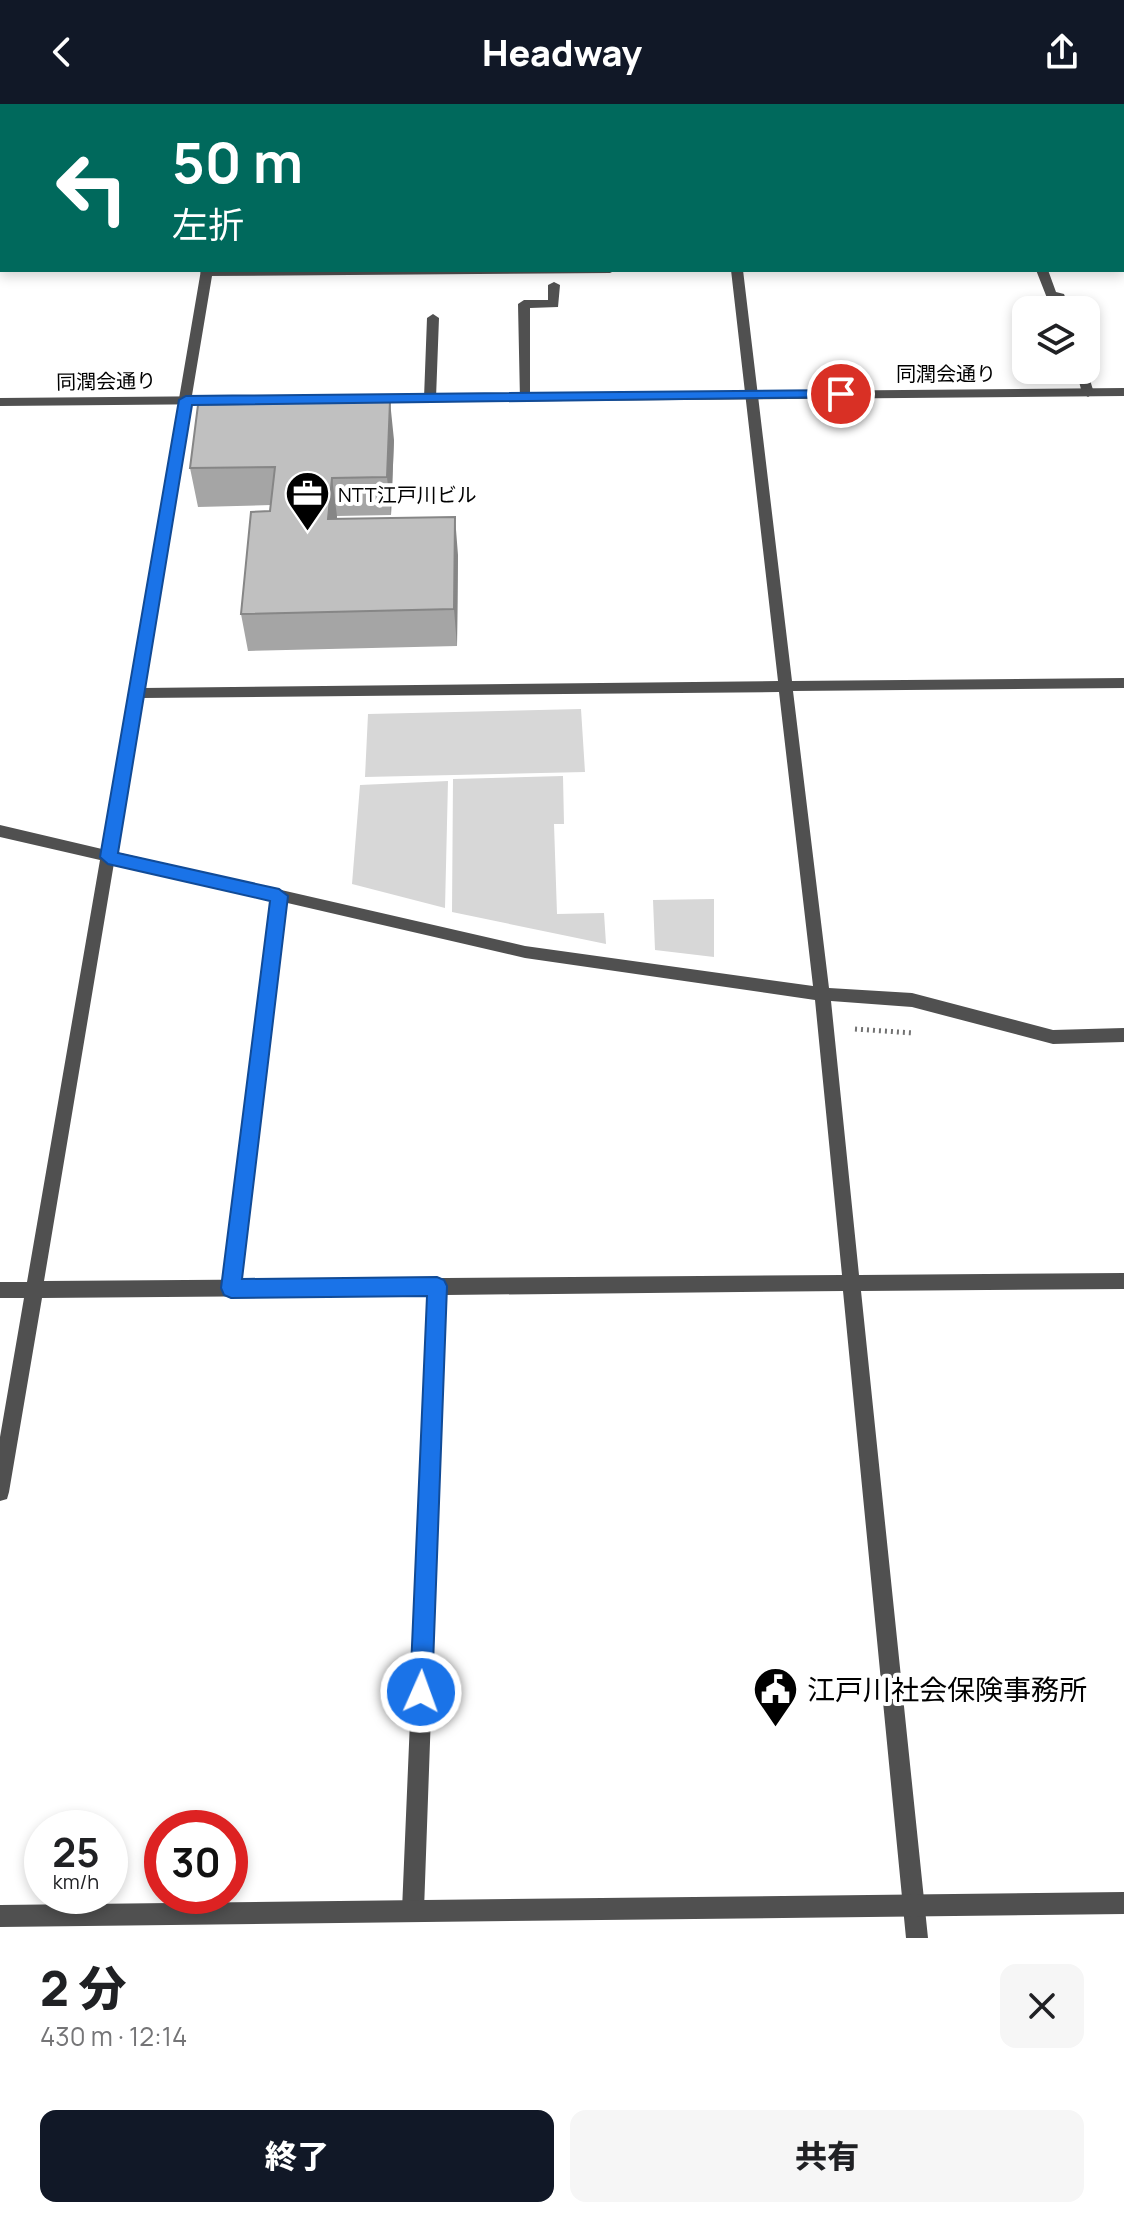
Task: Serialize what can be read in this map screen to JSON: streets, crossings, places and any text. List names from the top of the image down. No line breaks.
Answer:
{"streets":{"street":["同潤会通り"]},"places":{"office":["NTT江戸川ビル"],"public building":["江戸川社会保険事務所"]},"page":{"header":"Headway","turn":["50 m","左折"],"speed":"25 km/h","limit":"30","heading":["2 分","430 m · 12:14"],"buttons":["終了","共有"]}}
